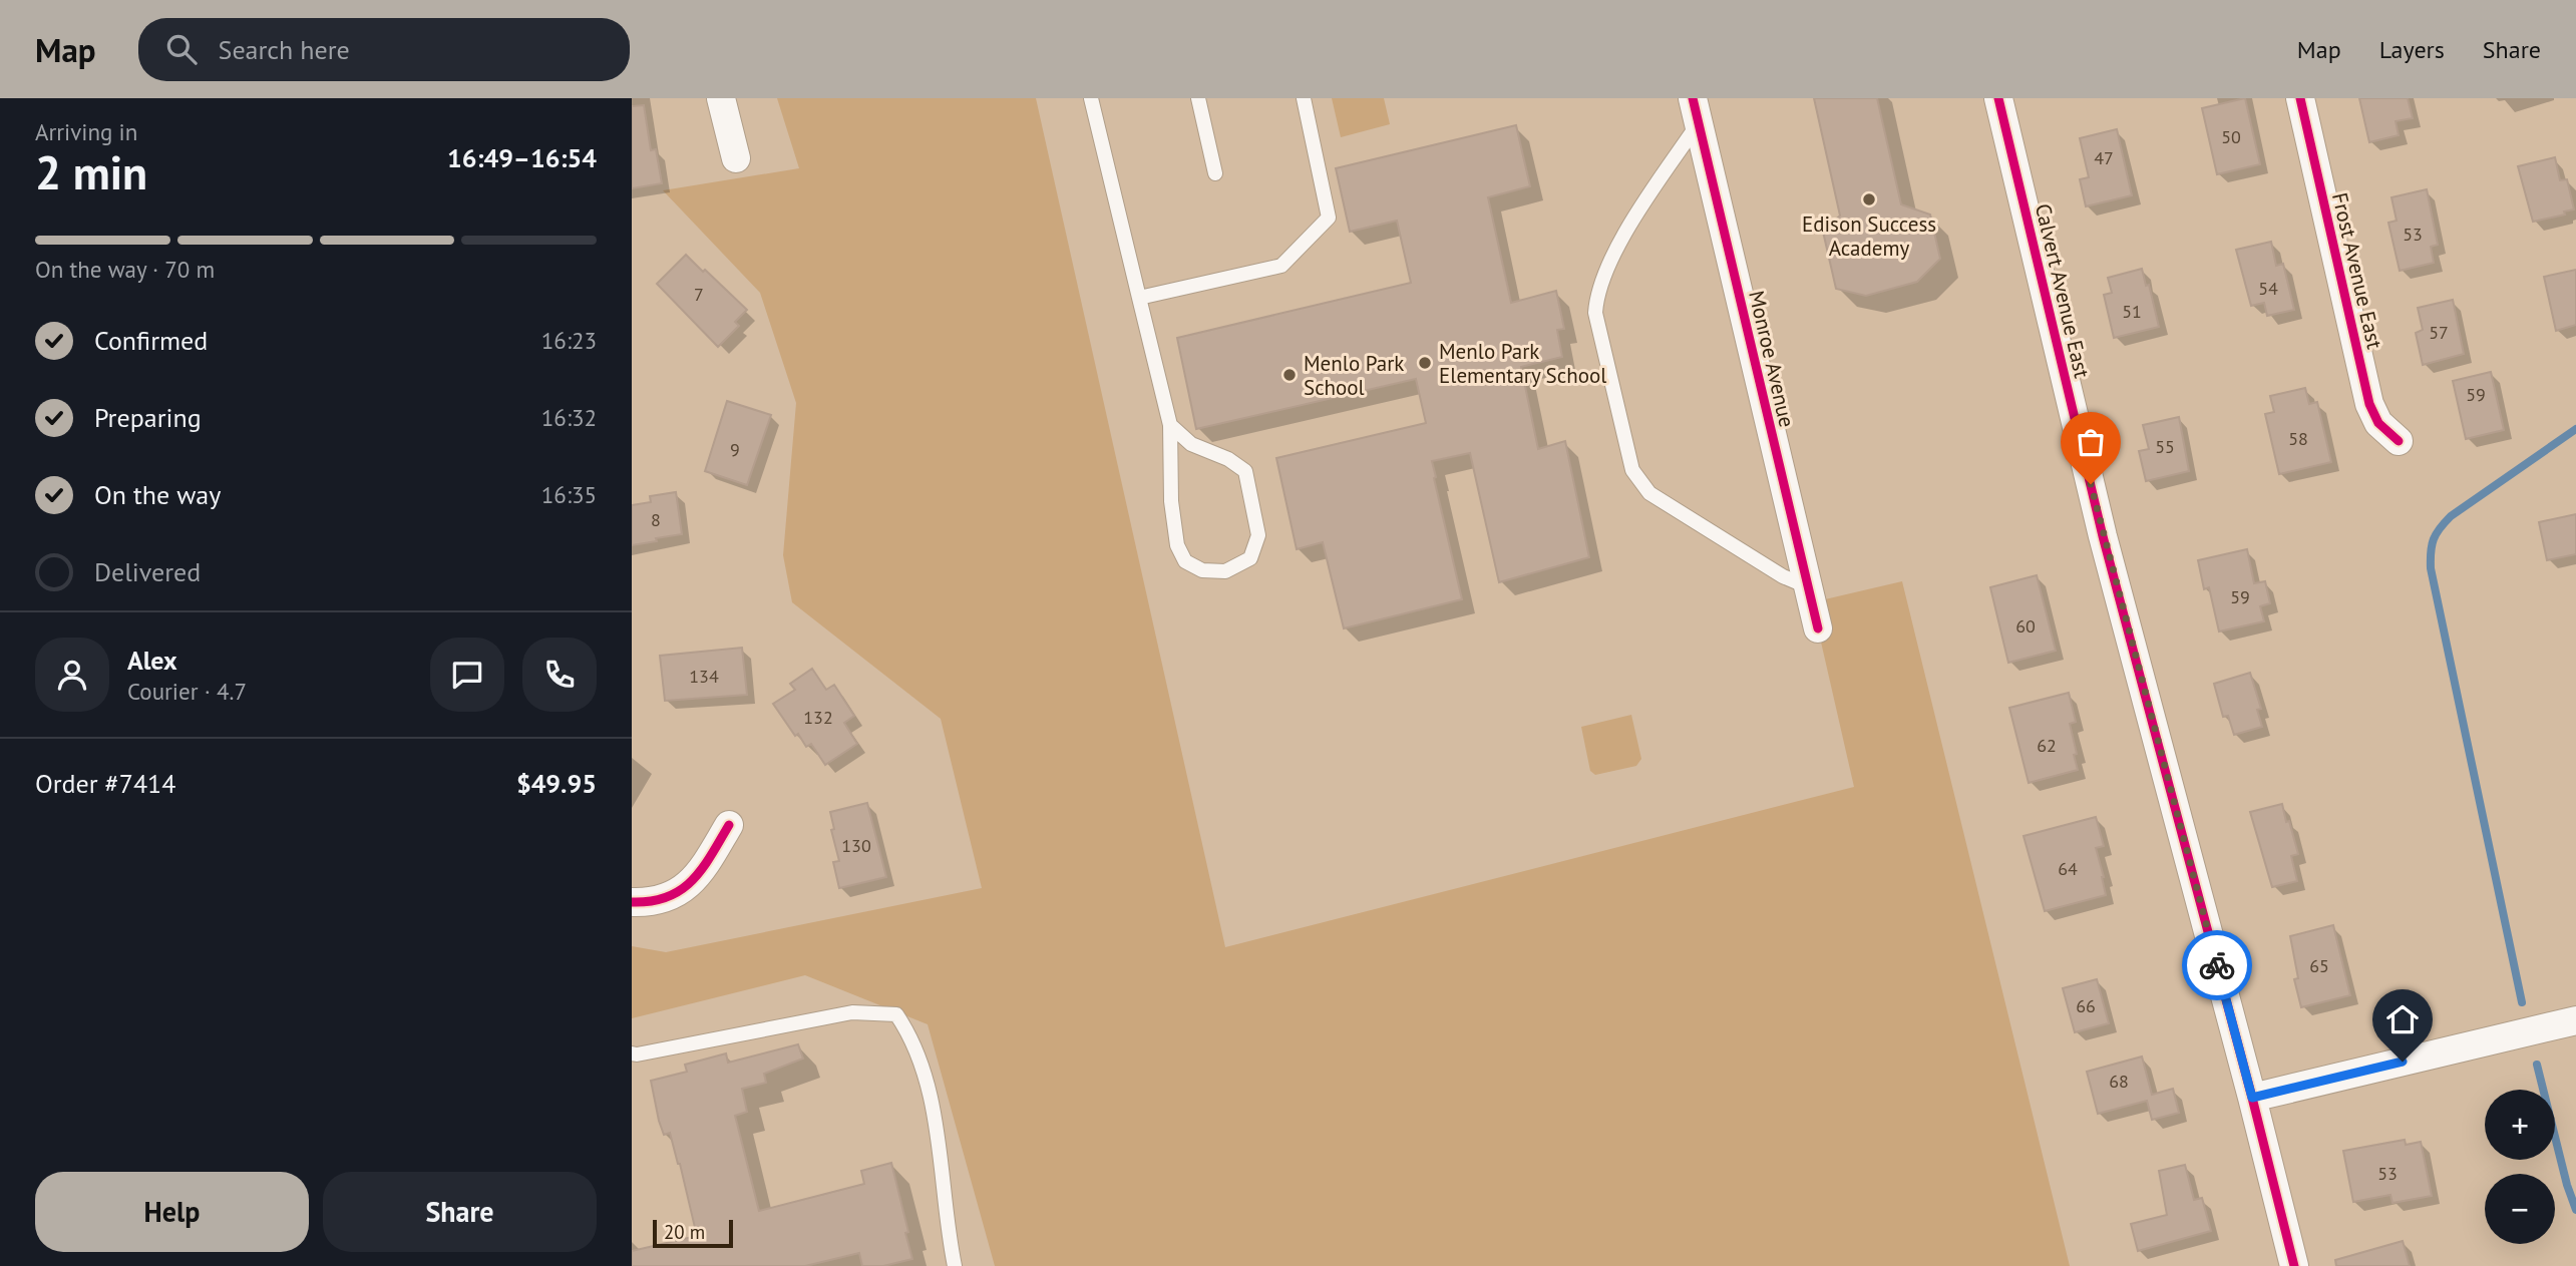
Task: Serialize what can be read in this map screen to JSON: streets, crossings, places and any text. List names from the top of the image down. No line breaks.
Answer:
{"streets":{"street":["Frost Avenue East","Calvert Avenue East","Monroe Avenue"]},"places":["Edison Success Academy","Menlo Park Elementary School","Menlo Park School"],"house_numbers":["50","47","53","54","7","51","57","59","58","55","9","8","59","60","134","132","62","130","64","65","66","68","53"],"scale_bar":"20 m","page":{"header":"Map","search":"Search here","nav":["Map","Layers","Share"],"heading":["2 min","Arriving in","16:49–16:54"],"panel":["Alex","Courier · 4.7","Order #7414","$49.95"],"bar":"On the way · 70 m","list":[["Confirmed","16:23"],["Preparing","16:32"],["On the way","16:35"],"Delivered"],"map_buttons":["+","−"],"buttons":["Help","Share"],"scale":"20 m"}}
